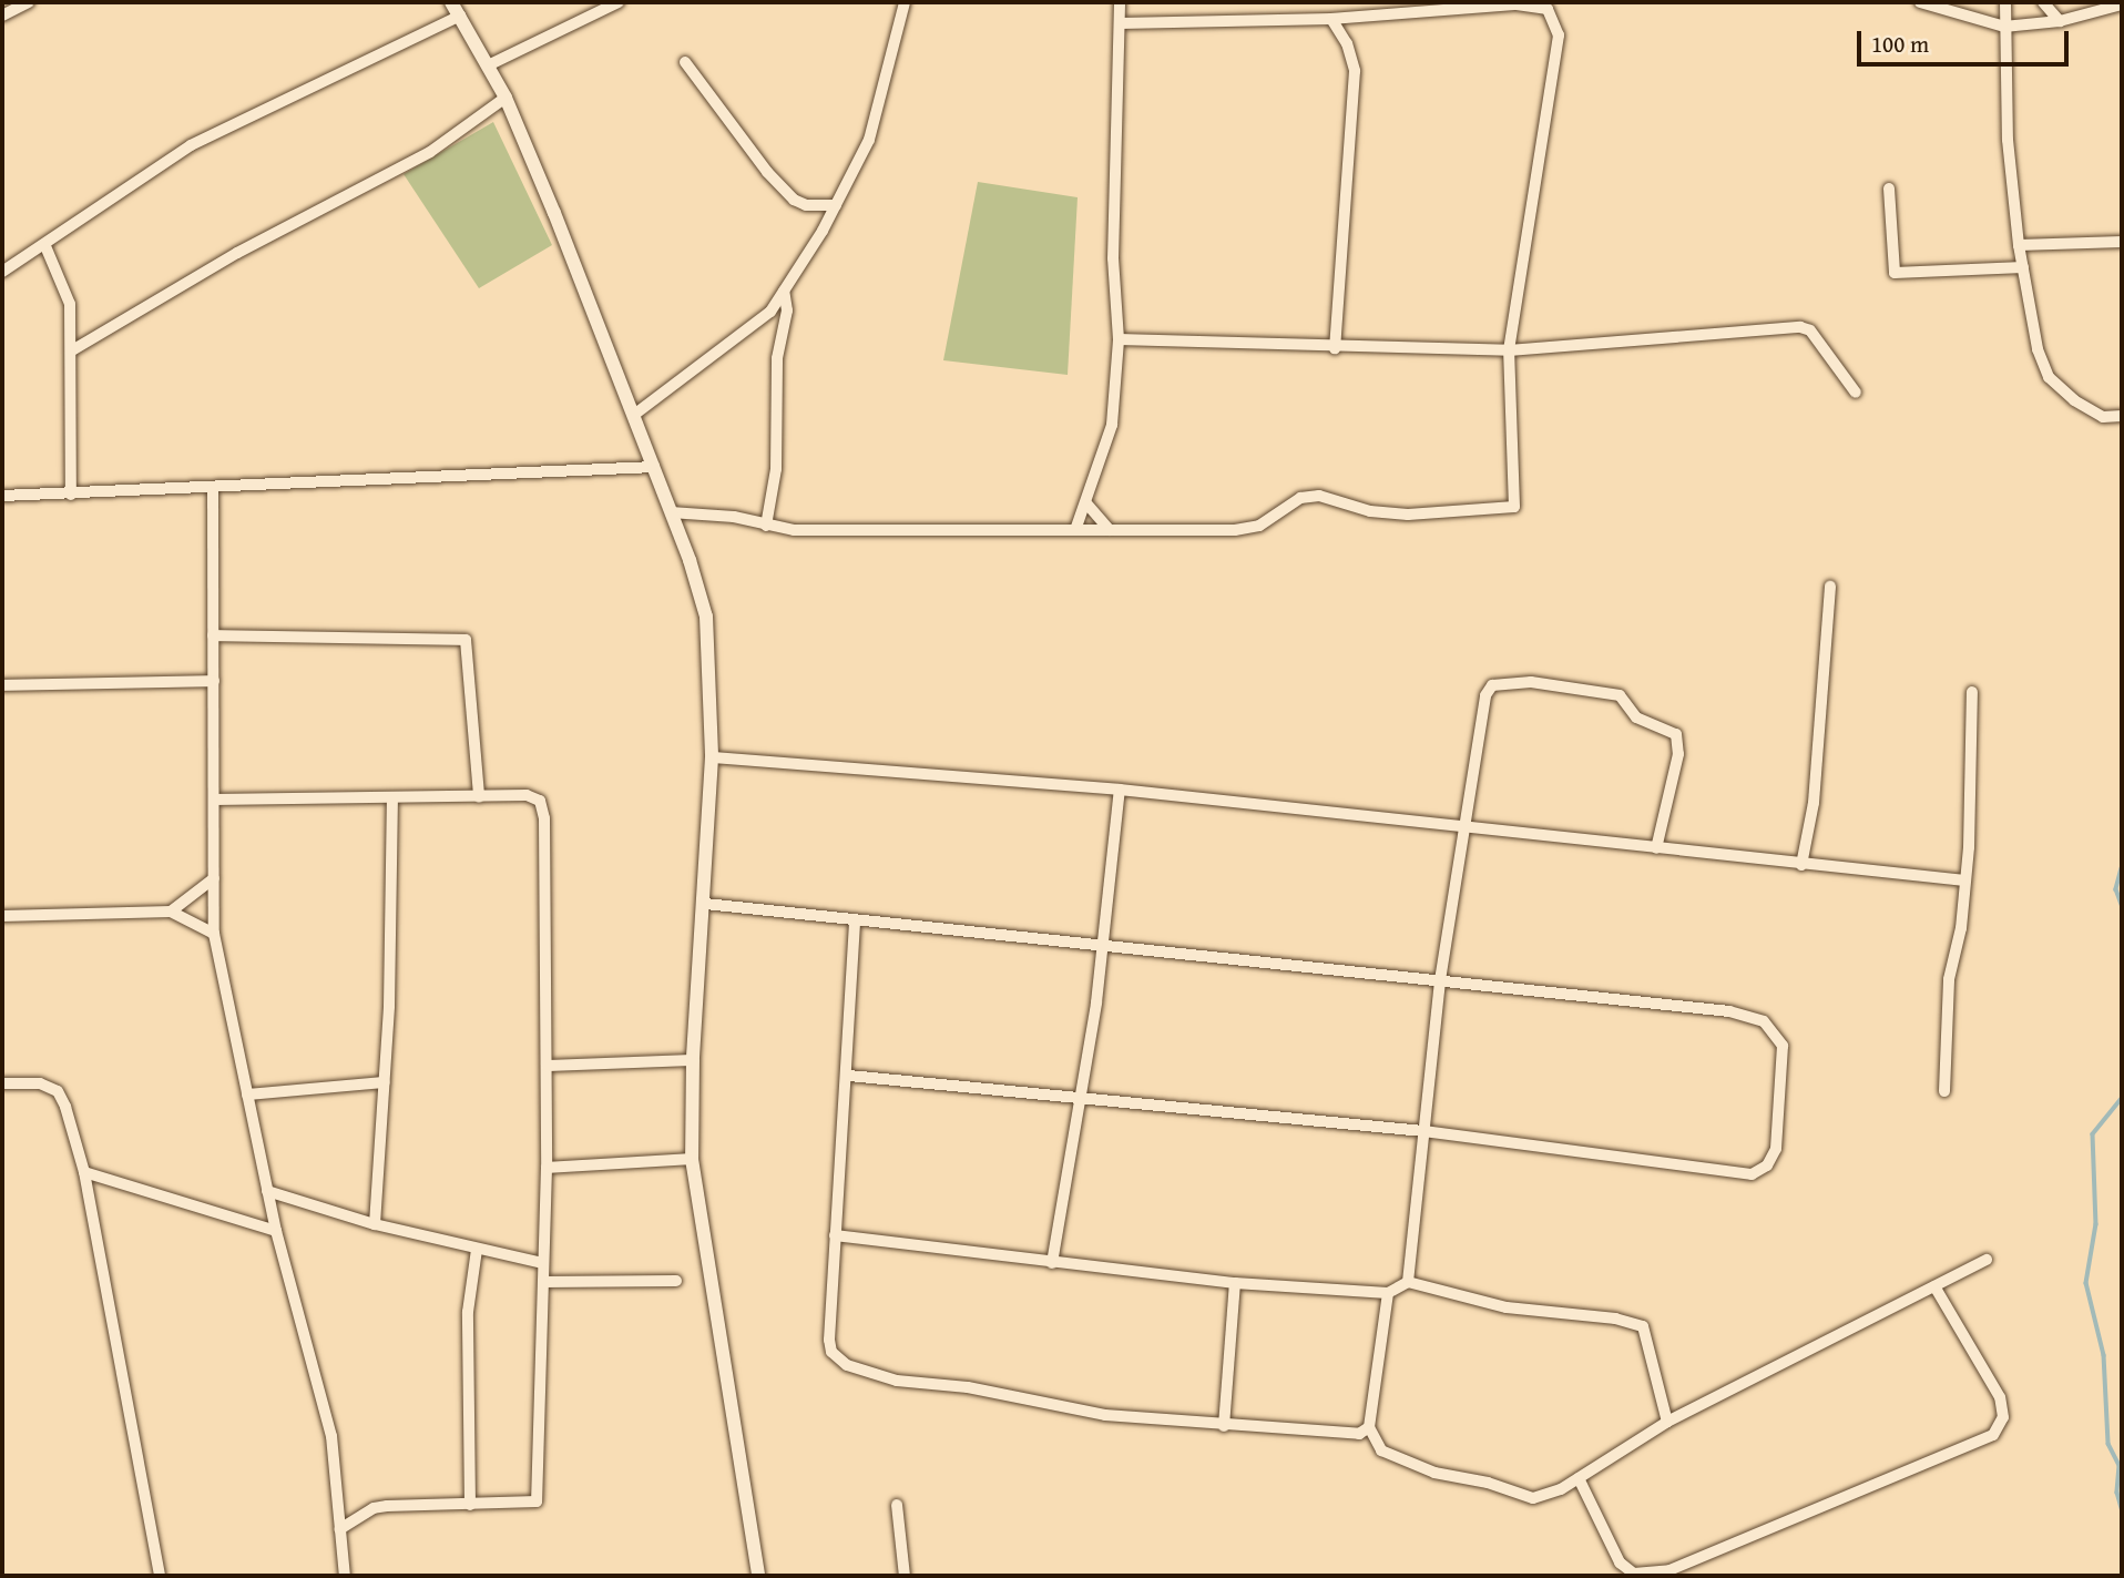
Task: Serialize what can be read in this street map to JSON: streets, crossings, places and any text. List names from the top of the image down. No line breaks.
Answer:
{"scale_bar":"100 m"}
